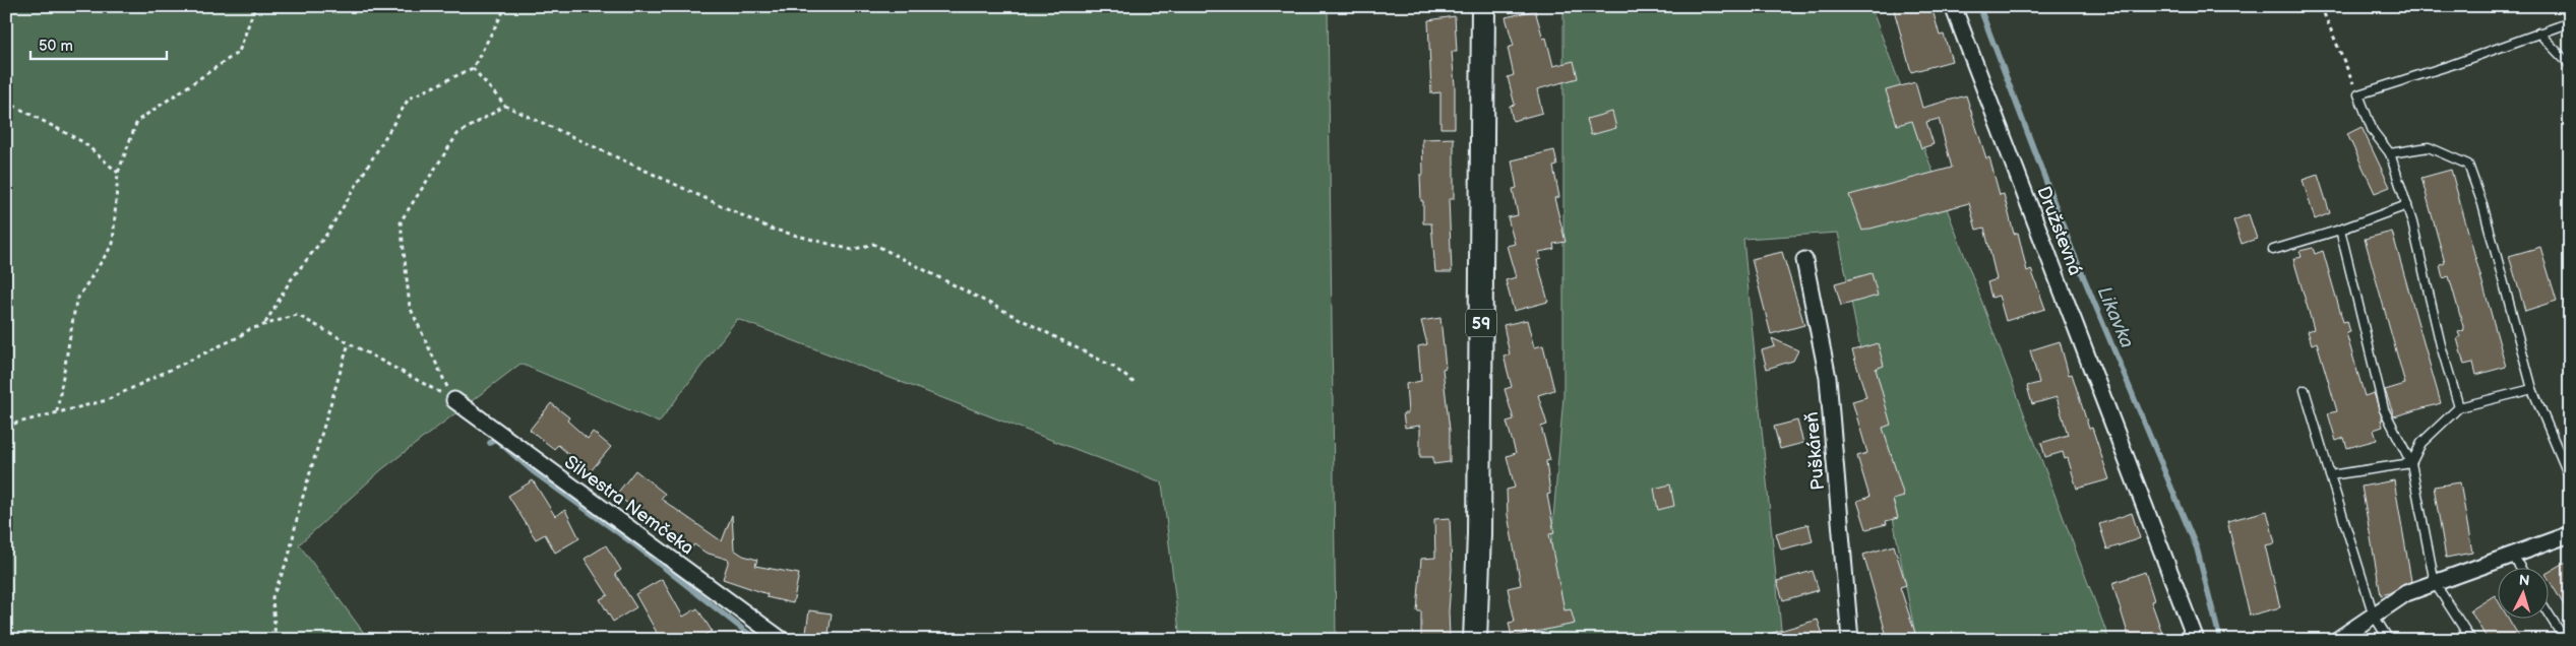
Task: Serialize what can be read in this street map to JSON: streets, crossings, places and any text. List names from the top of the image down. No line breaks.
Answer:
{"streets":{"main road":["59"],"street":["Družstevná","Puškáreň","Silvestra Nemčeka"]},"water":["Likavka"],"scale_bar":"50 m","north":"top"}
